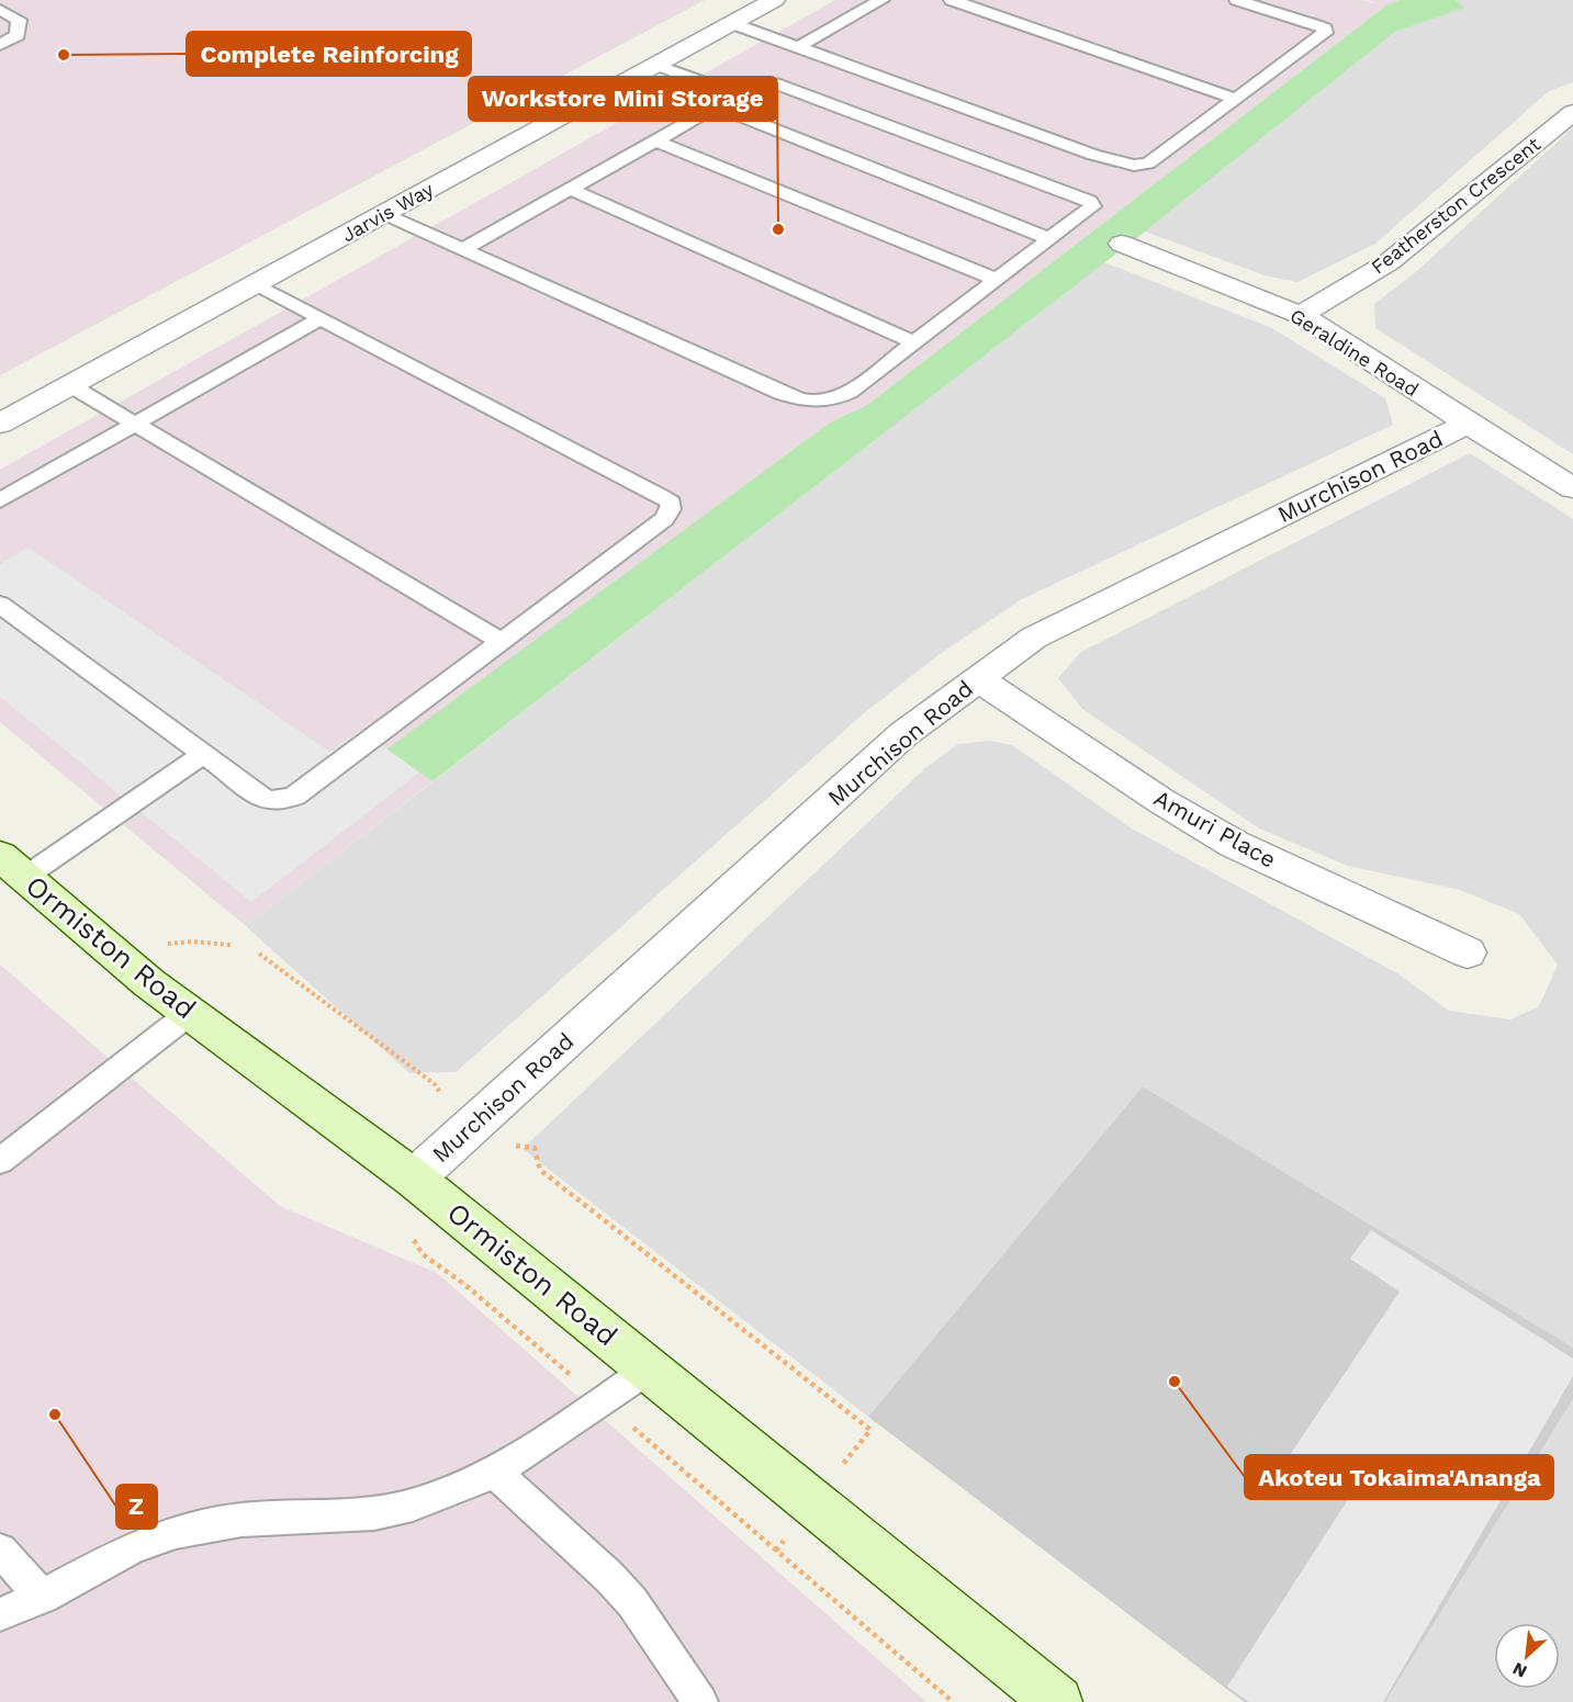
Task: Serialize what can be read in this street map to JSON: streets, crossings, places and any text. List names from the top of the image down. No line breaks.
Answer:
{"streets":{"main road":["Ormiston Road"],"street":["Featherston Crescent","Jarvis Way","Geraldine Road","Murchison Road","Amuri Place"]},"crossings":[["Featherston Crescent","Geraldine Road"],["Geraldine Road","Murchison Road"],["Murchison Road","Amuri Place"],["Murchison Road","Ormiston Road"]],"places":["Complete Reinforcing","Workstore Mini Storage","Akoteu Tokaima'Ananga","Z"],"north":"bottom left"}
